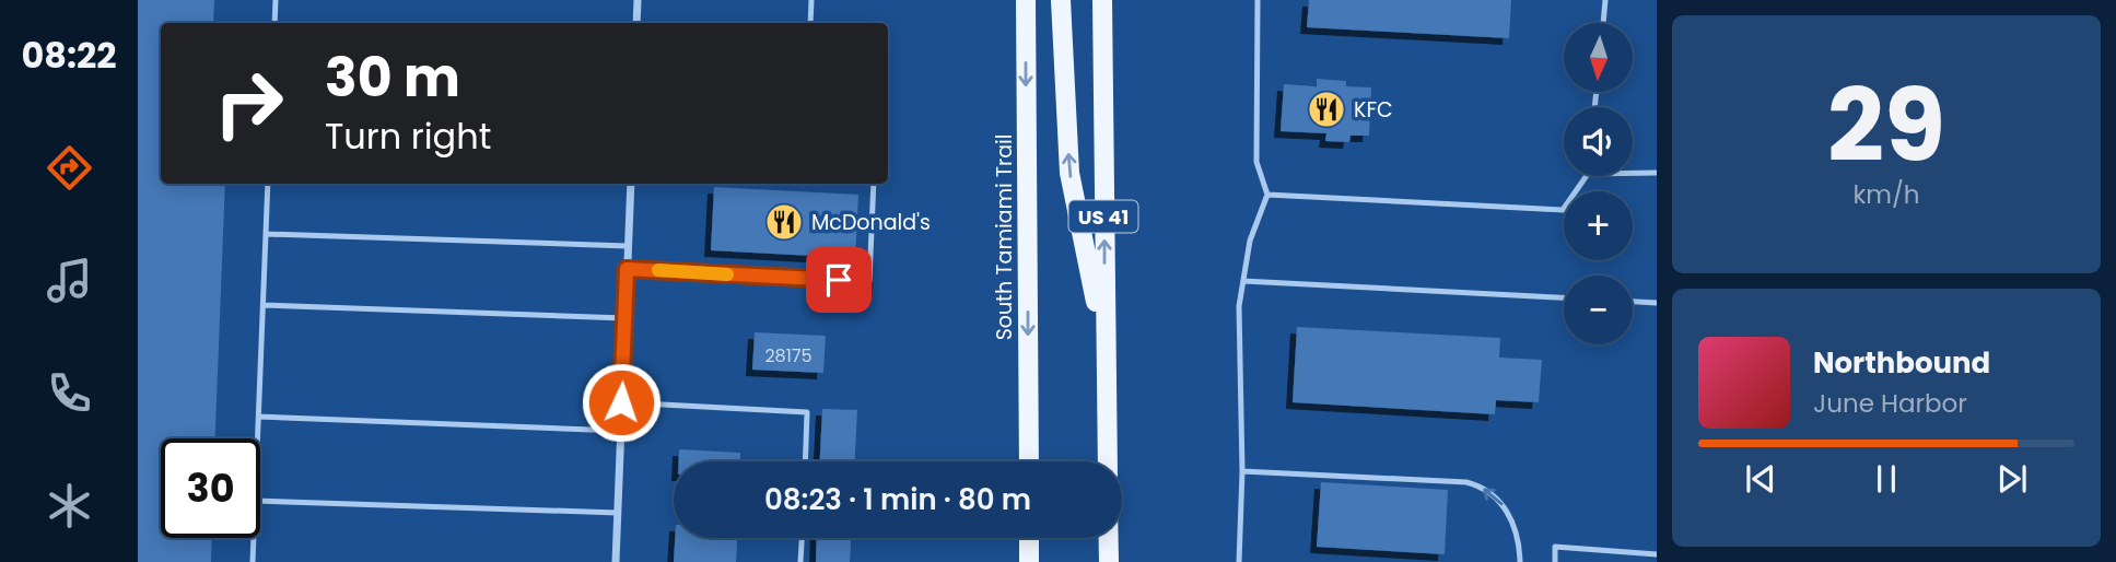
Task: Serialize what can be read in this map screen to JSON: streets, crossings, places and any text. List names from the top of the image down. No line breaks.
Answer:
{"streets":{"main road":["US 41","South Tamiami Trail"]},"places":{"restaurant":["KFC","McDonald's"]},"house_numbers":["28175"],"north":"bottom","page":{"tabs":"08:22","tile":["29","km/h"],"map_buttons":["+","−"],"turn":["30 m","Turn right"],"song":["Northbound","June Harbor"],"limit":"30","trip":"08:23 · 1 min · 80 m"}}
